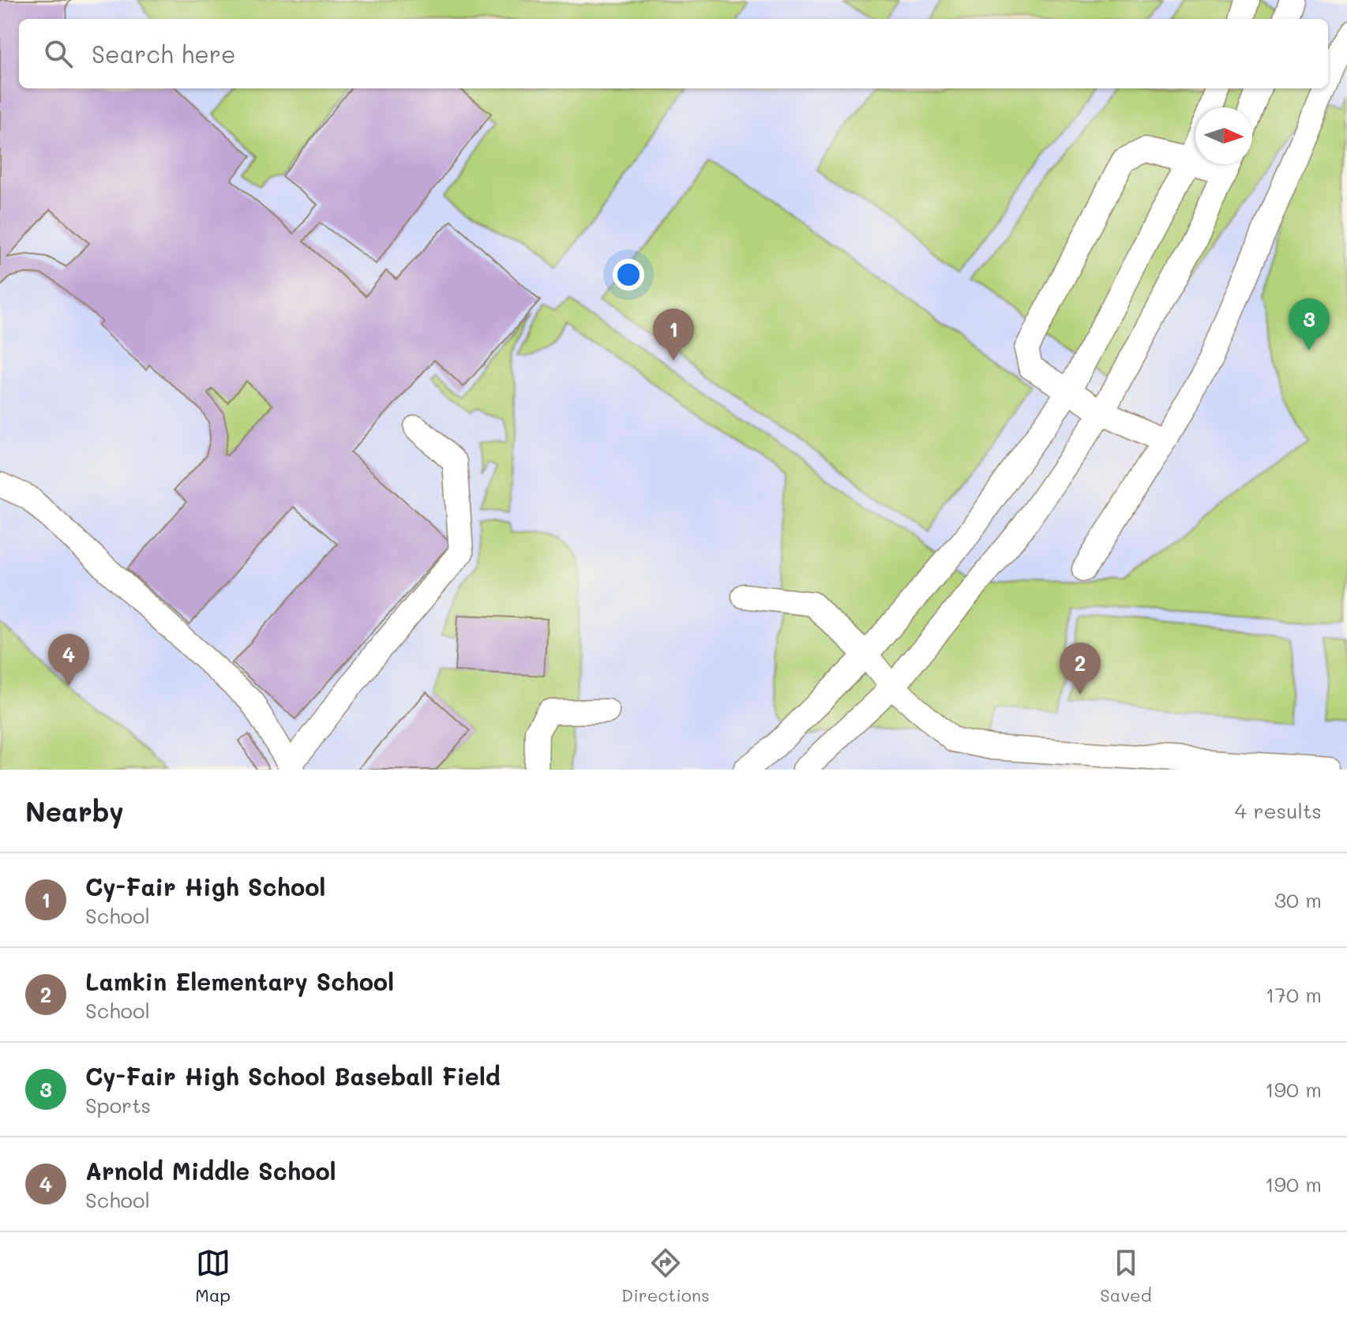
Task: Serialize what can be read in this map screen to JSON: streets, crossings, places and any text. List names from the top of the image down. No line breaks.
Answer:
{"north":"right","page":{"search":"Search here","pins":["3","1","4","2"],"heading":["Nearby","4 results"],"list":[{"mark":"1","name":"Cy-Fair High School","note":"School","value":"30 m"},{"mark":"2","name":"Lamkin Elementary School","note":"School","value":"170 m"},{"mark":"3","name":"Cy-Fair High School Baseball Field","note":"Sports","value":"190 m"},{"mark":"4","name":"Arnold Middle School","note":"School","value":"190 m"}],"nav":["Map","Directions","Saved"]}}
